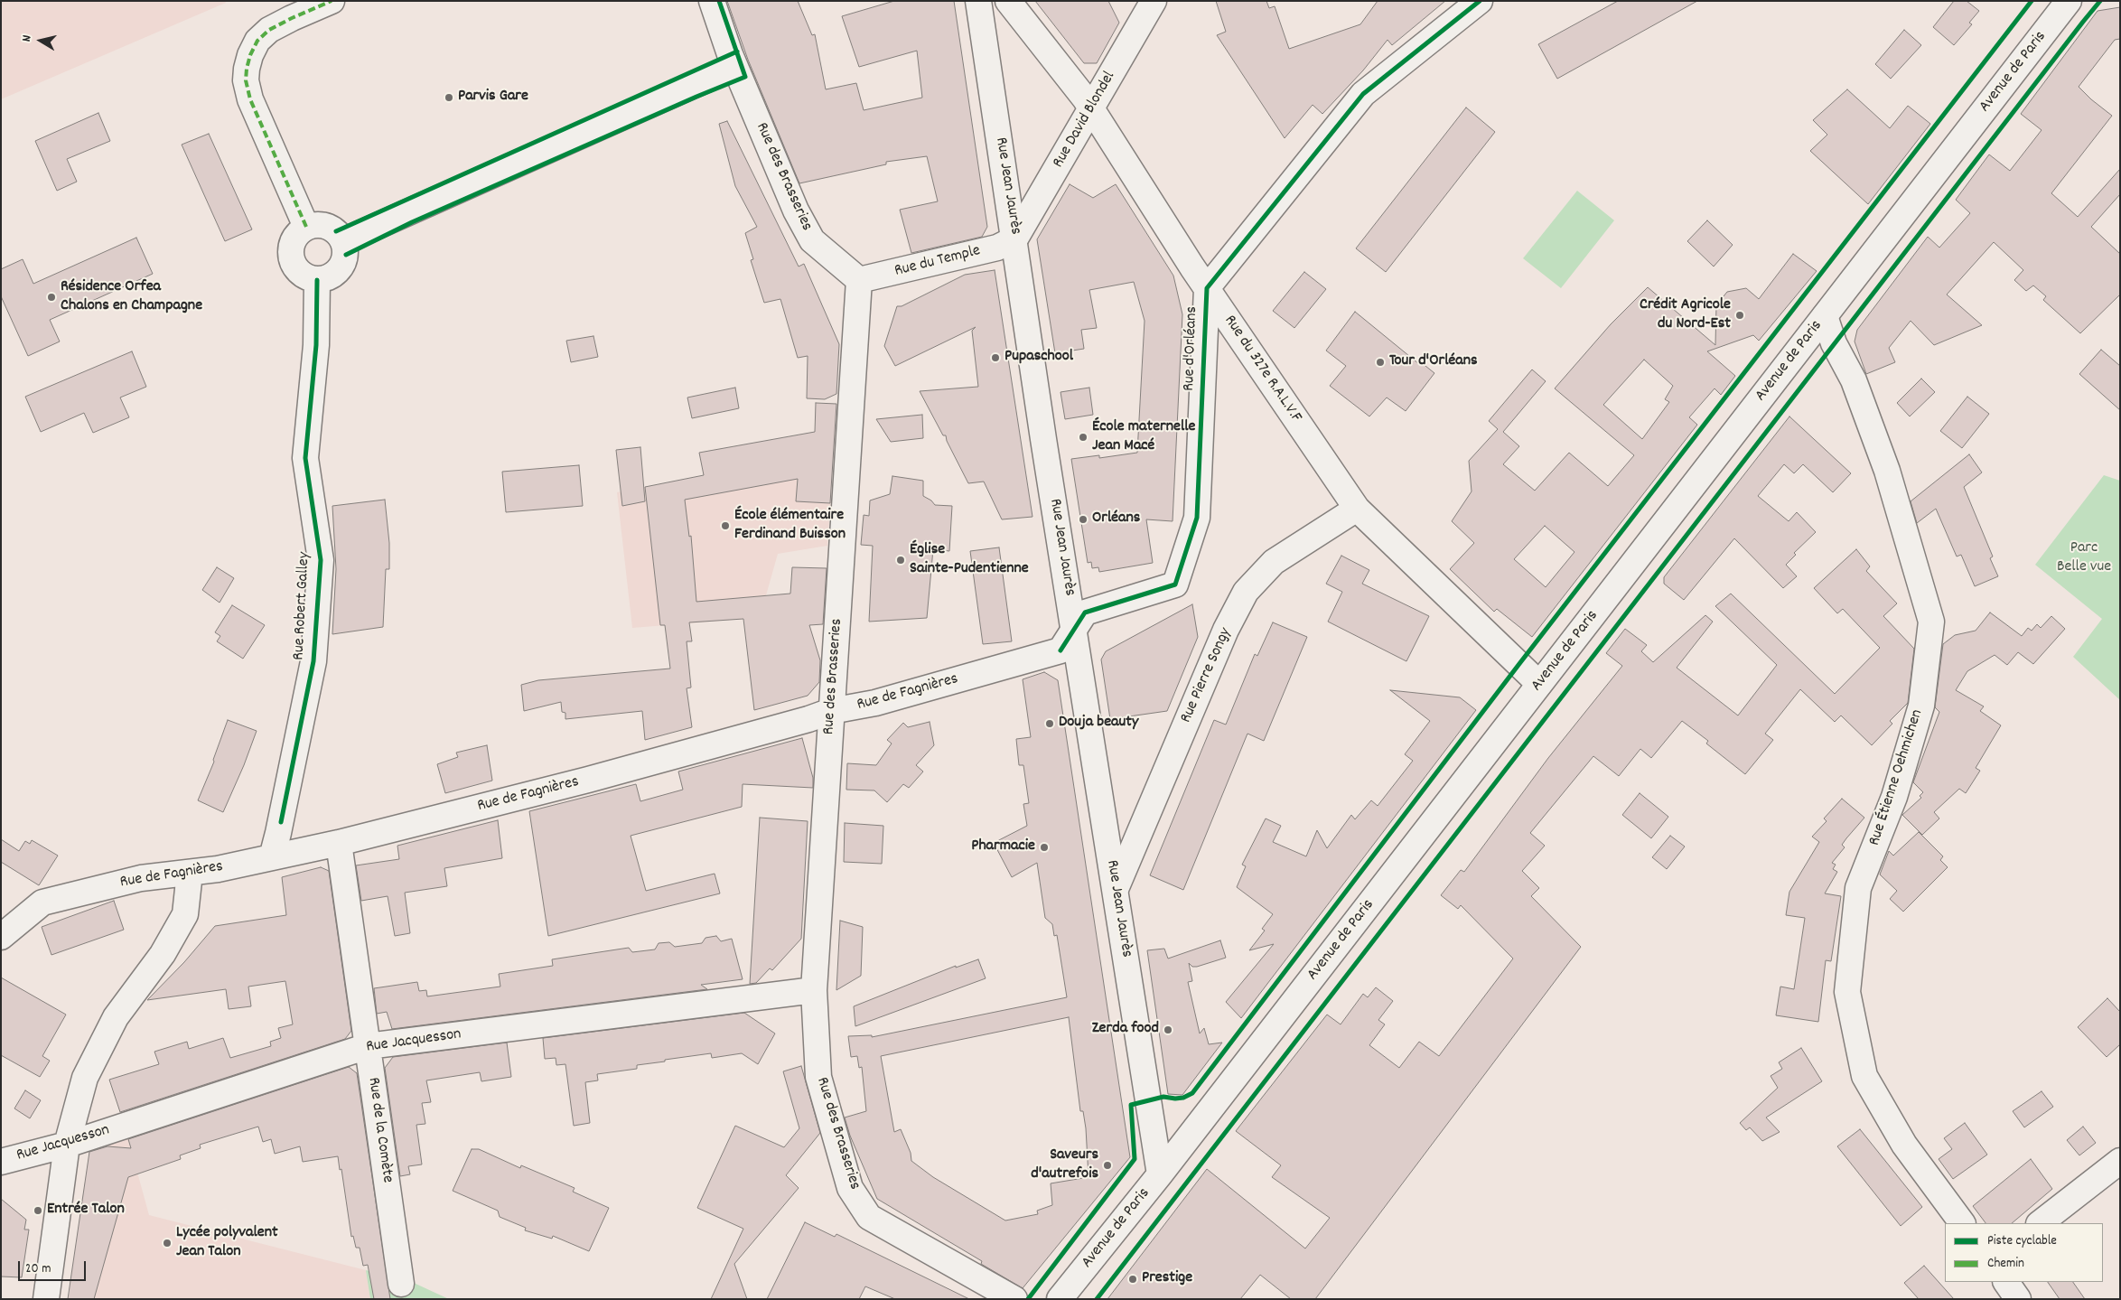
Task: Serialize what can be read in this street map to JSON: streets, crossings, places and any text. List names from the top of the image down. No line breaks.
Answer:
{"streets":{"street":["Avenue de Paris","Rue David Blondel","Rue des Brasseries","Rue Jean Jaurès","Rue du Temple","Rue d'Orléans","Rue du 327e R.A.L.V.F","Rue Robert Galley","Rue Pierre Songy","Rue de Fagnières","Rue Étienne Oehmichen","Rue Jacquesson","Rue de la Comète"]},"crossings":[["Avenue de Paris","Rue Jean Jaurès"],["Avenue de Paris","Rue du 327e R.A.L.V.F"],["Avenue de Paris","Rue Étienne Oehmichen"],["Rue David Blondel","Rue Jean Jaurès"],["Rue David Blondel","Rue du Temple"],["Rue David Blondel","Rue du 327e R.A.L.V.F"],["Rue des Brasseries","Rue du Temple"],["Rue des Brasseries","Rue de Fagnières"],["Rue des Brasseries","Rue Jacquesson"],["Rue Jean Jaurès","Rue du Temple"],["Rue Jean Jaurès","Rue d'Orléans"],["Rue Jean Jaurès","Rue Pierre Songy"],["Rue d'Orléans","Rue du 327e R.A.L.V.F"],["Rue d'Orléans","Rue de Fagnières"],["Rue du 327e R.A.L.V.F","Rue Pierre Songy"],["Rue Robert Galley","Rue de Fagnières"],["Rue de Fagnières","Rue de la Comète"],["Rue Jacquesson","Rue de la Comète"]],"parks":["Parc Belle vue"],"places":["Parvis Gare","Résidence Orfea Chalons en Champagne","Crédit Agricole du Nord-Est","Pupaschool","Tour d'Orléans","École maternelle Jean Macé","Orléans","École élémentaire Ferdinand Buisson","Église Sainte-Pudentienne","Douja beauty","Pharmacie","Zerda food","Saveurs d'autrefois","Entrée Talon","Lycée polyvalent Jean Talon","Prestige"],"legend":["Piste cyclable","Chemin"],"scale_bar":"20 m","north":"left"}
